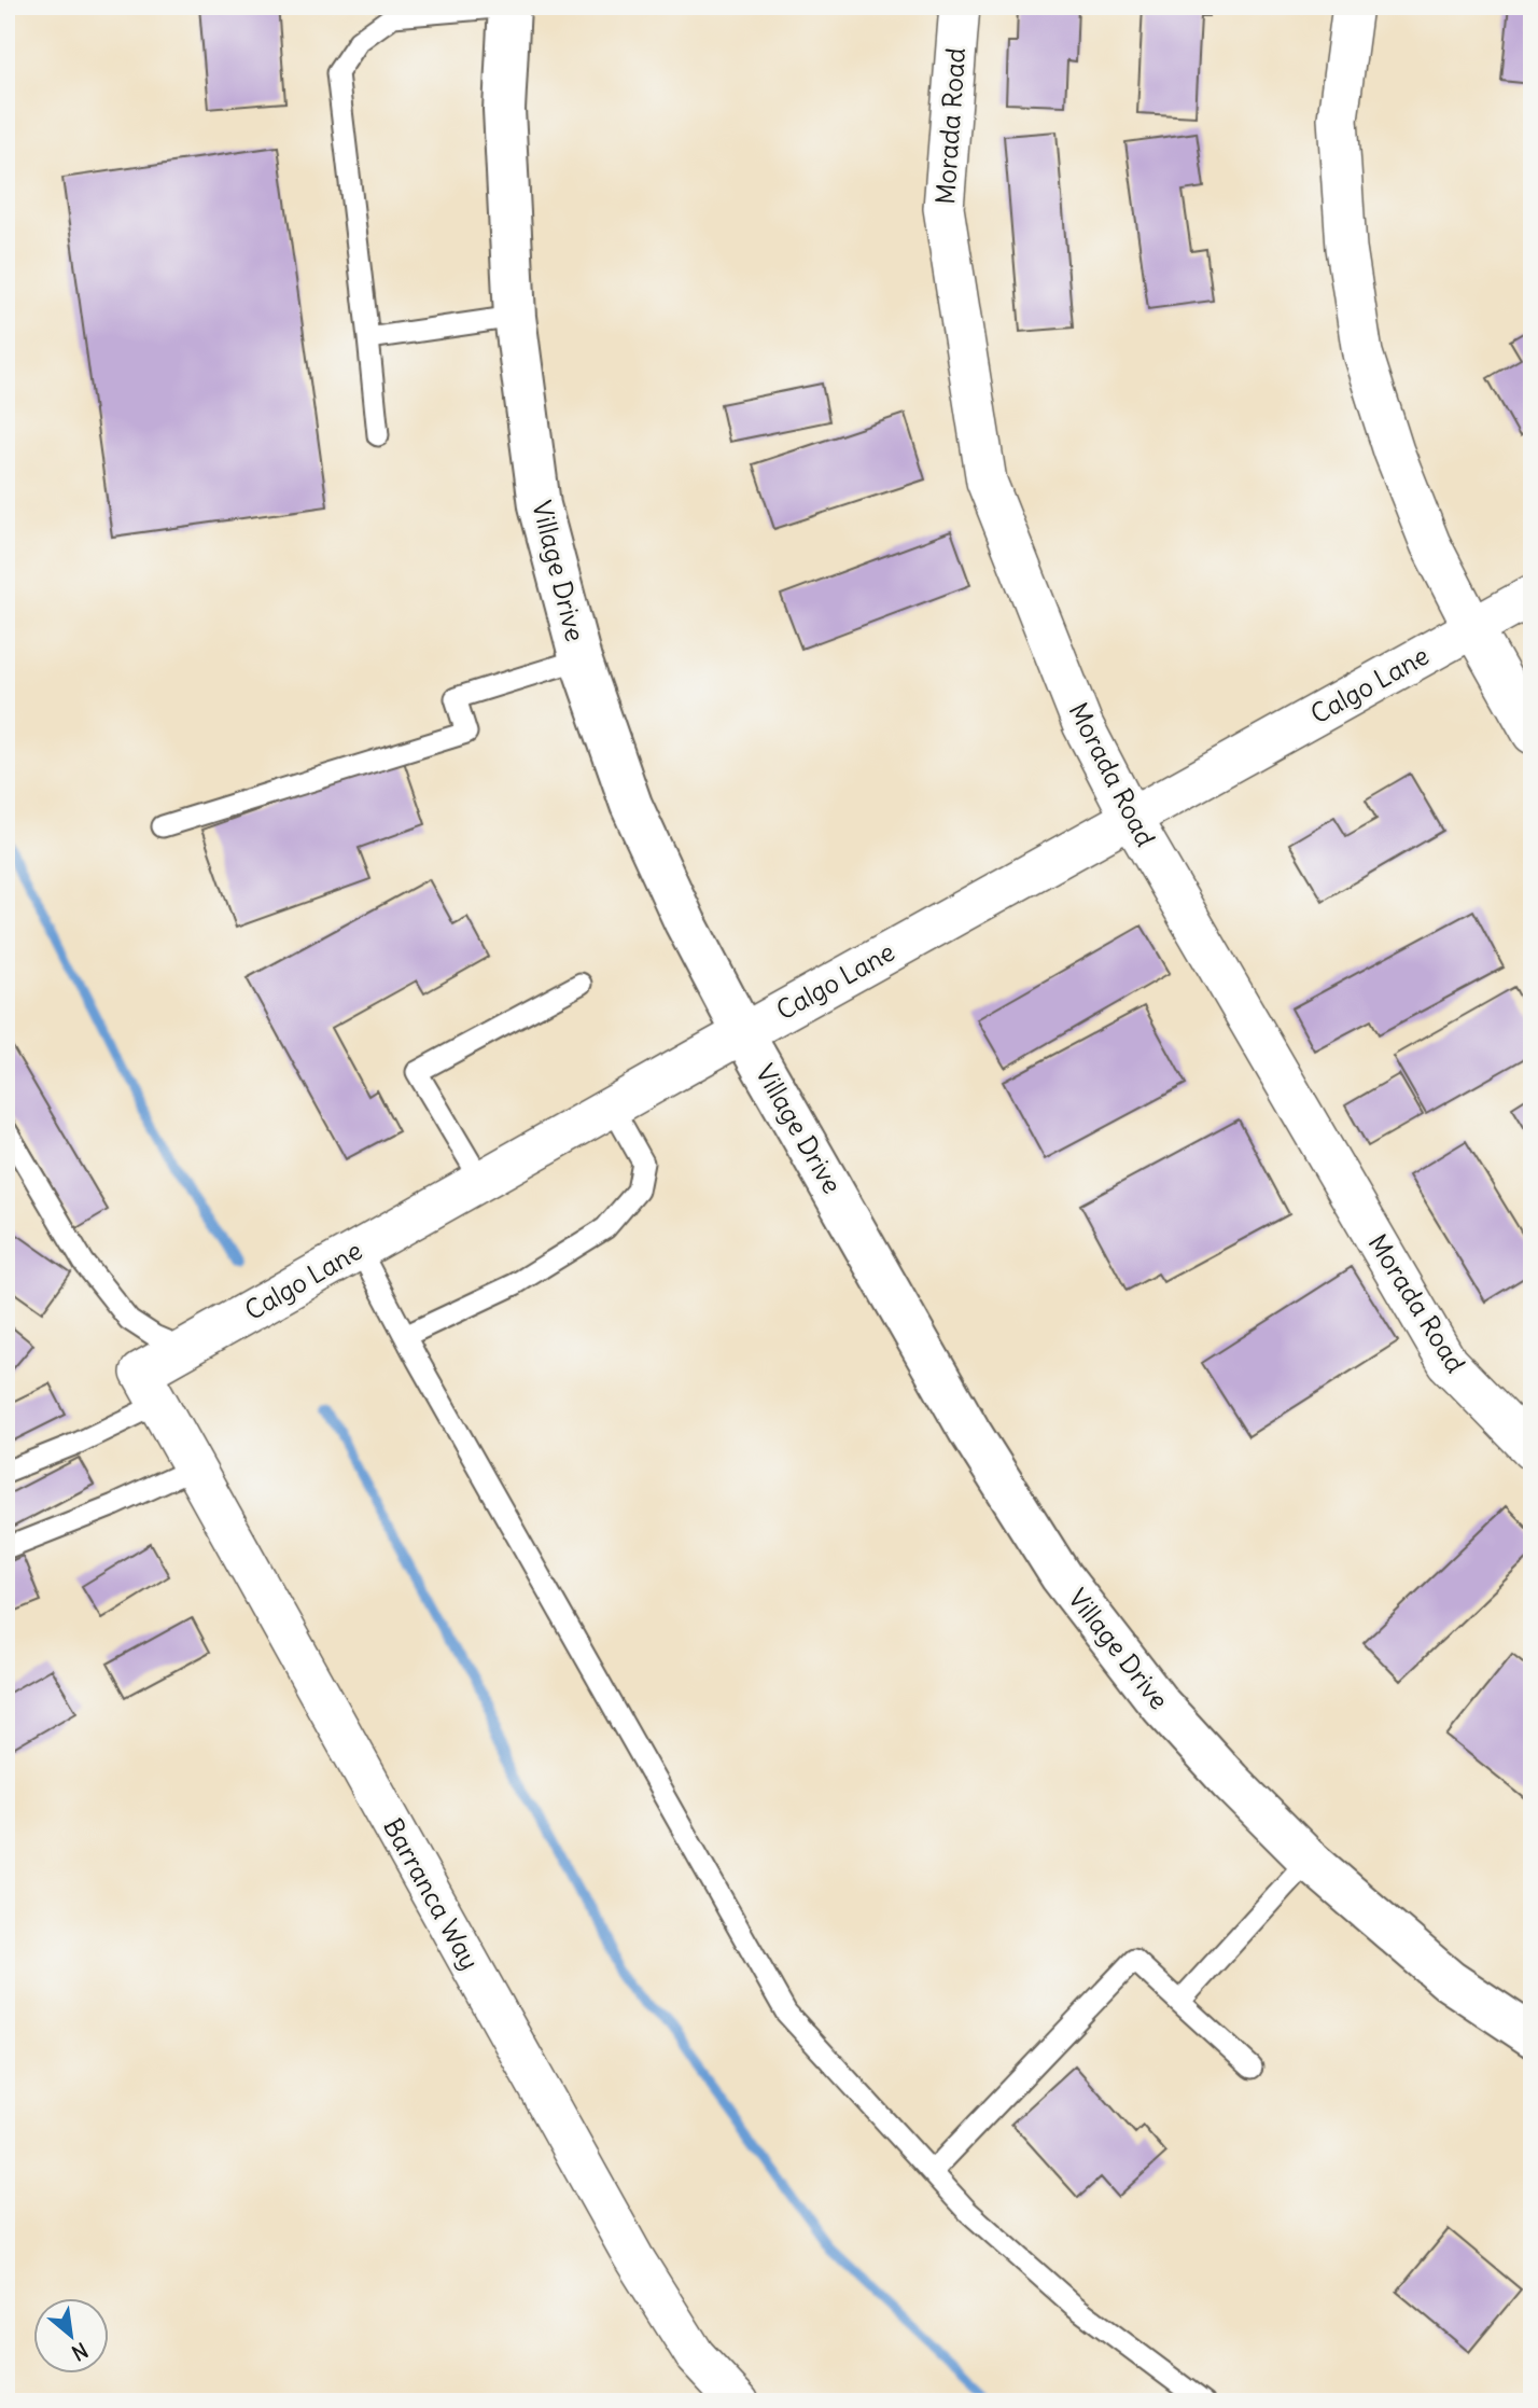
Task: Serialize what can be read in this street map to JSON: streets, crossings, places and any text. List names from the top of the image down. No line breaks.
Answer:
{"streets":{"main road":["Village Drive"],"street":["Morada Road","Calgo Lane","Barranca Way"]},"crossings":[["Morada Road","Calgo Lane"],["Village Drive","Calgo Lane"],["Calgo Lane","Barranca Way"]],"north":"bottom right"}
